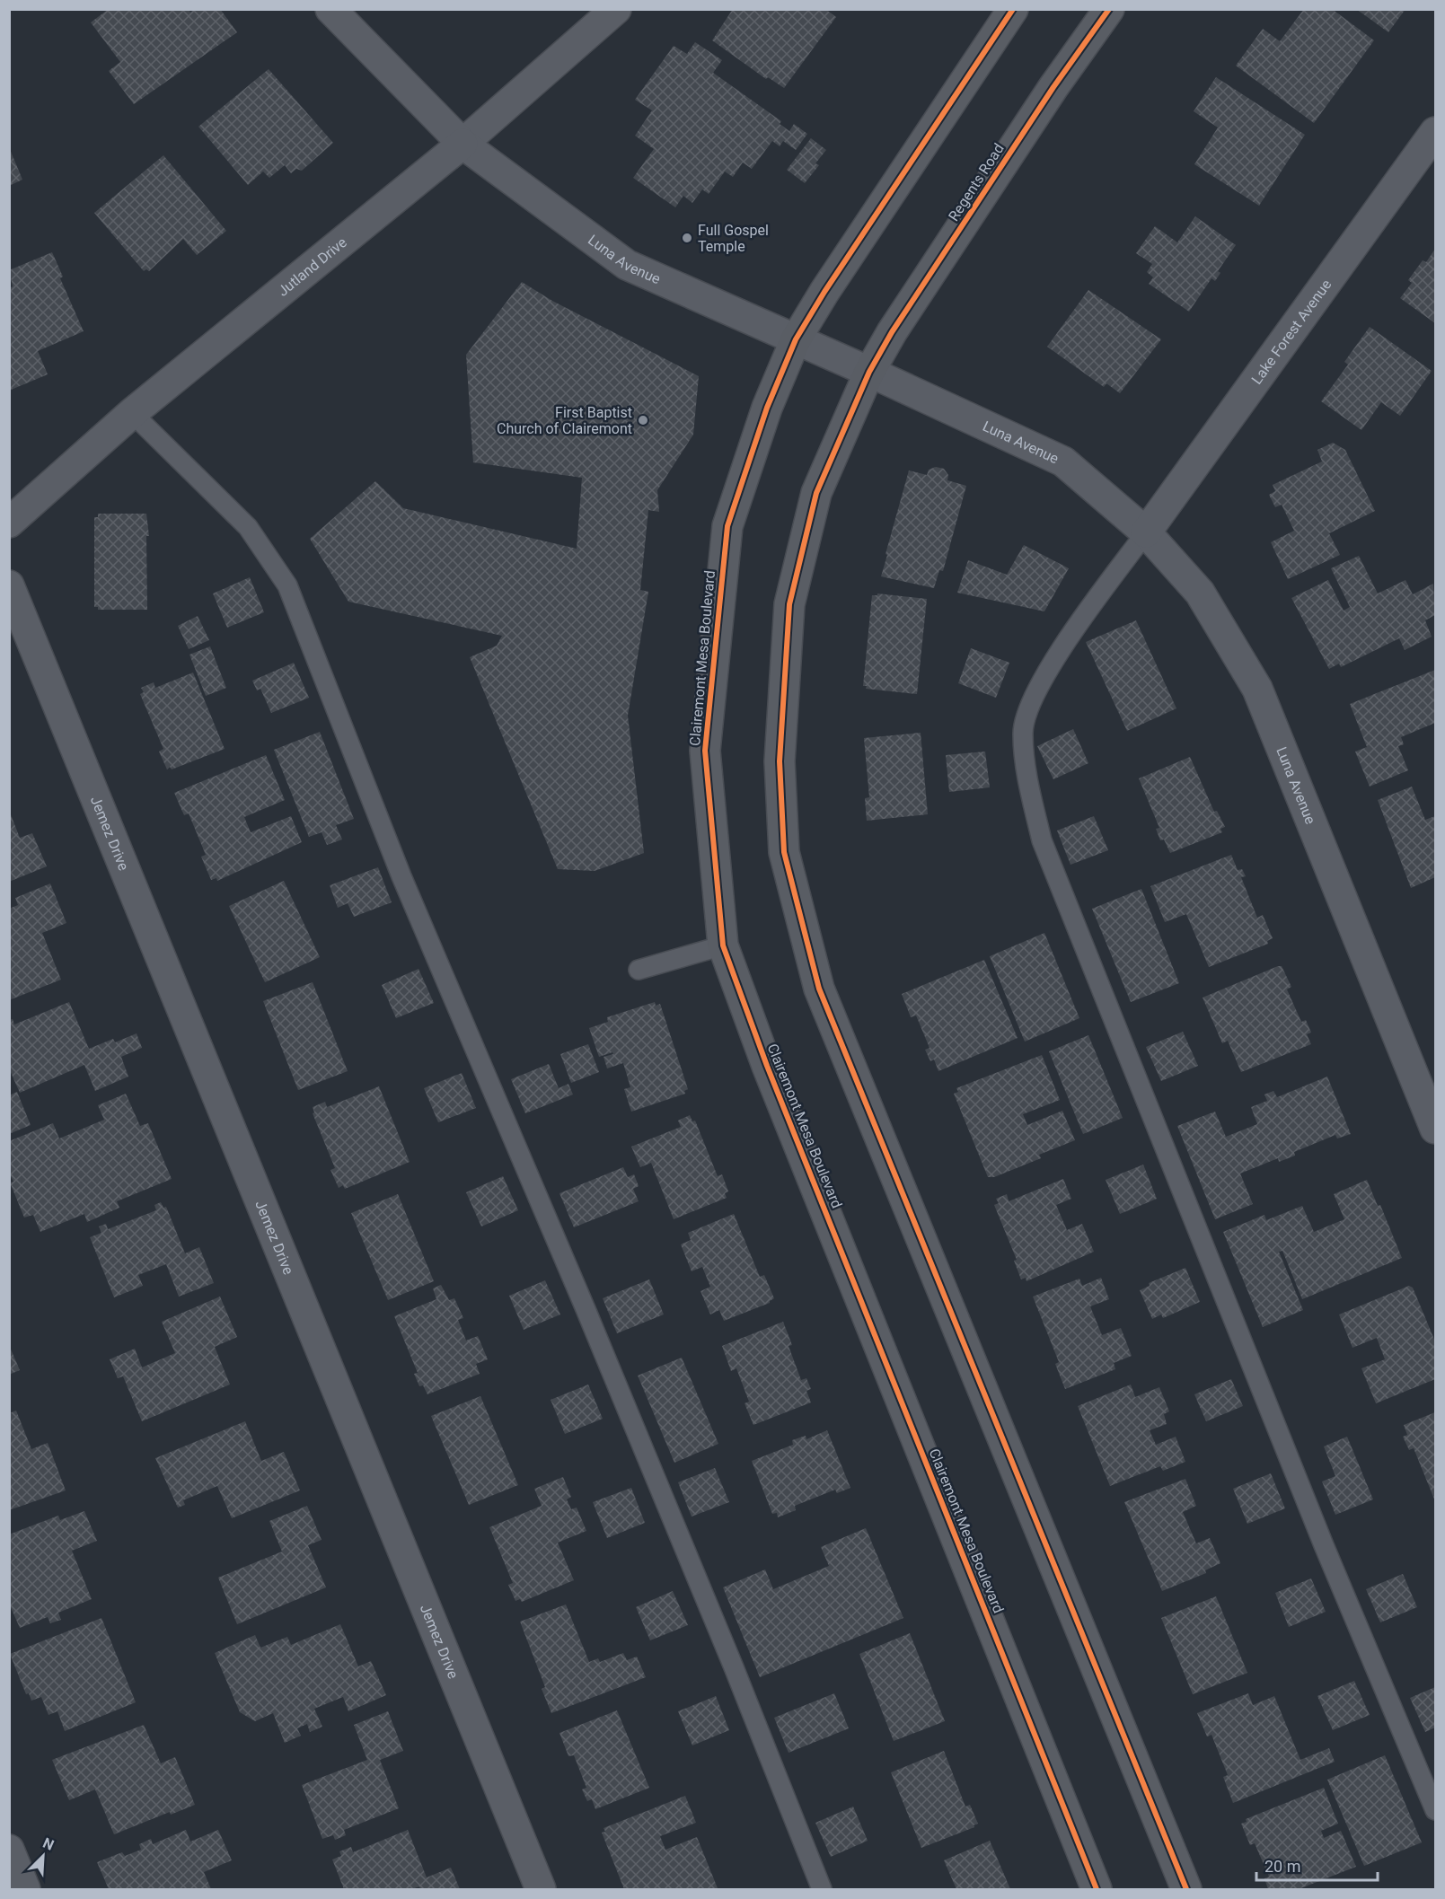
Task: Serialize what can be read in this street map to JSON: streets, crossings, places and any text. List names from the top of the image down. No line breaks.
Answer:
{"streets":{"main road":["Regents Road","Clairemont Mesa Boulevard"],"street":["Luna Avenue","Jutland Drive","Lake Forest Avenue","Jemez Drive"]},"crossings":[["Regents Road","Luna Avenue"],["Luna Avenue","Jutland Drive"],["Luna Avenue","Lake Forest Avenue"],["Luna Avenue","Clairemont Mesa Boulevard"]],"places":["Full Gospel Temple","First Baptist Church of Clairemont"],"scale_bar":"20 m","north":"top right"}
